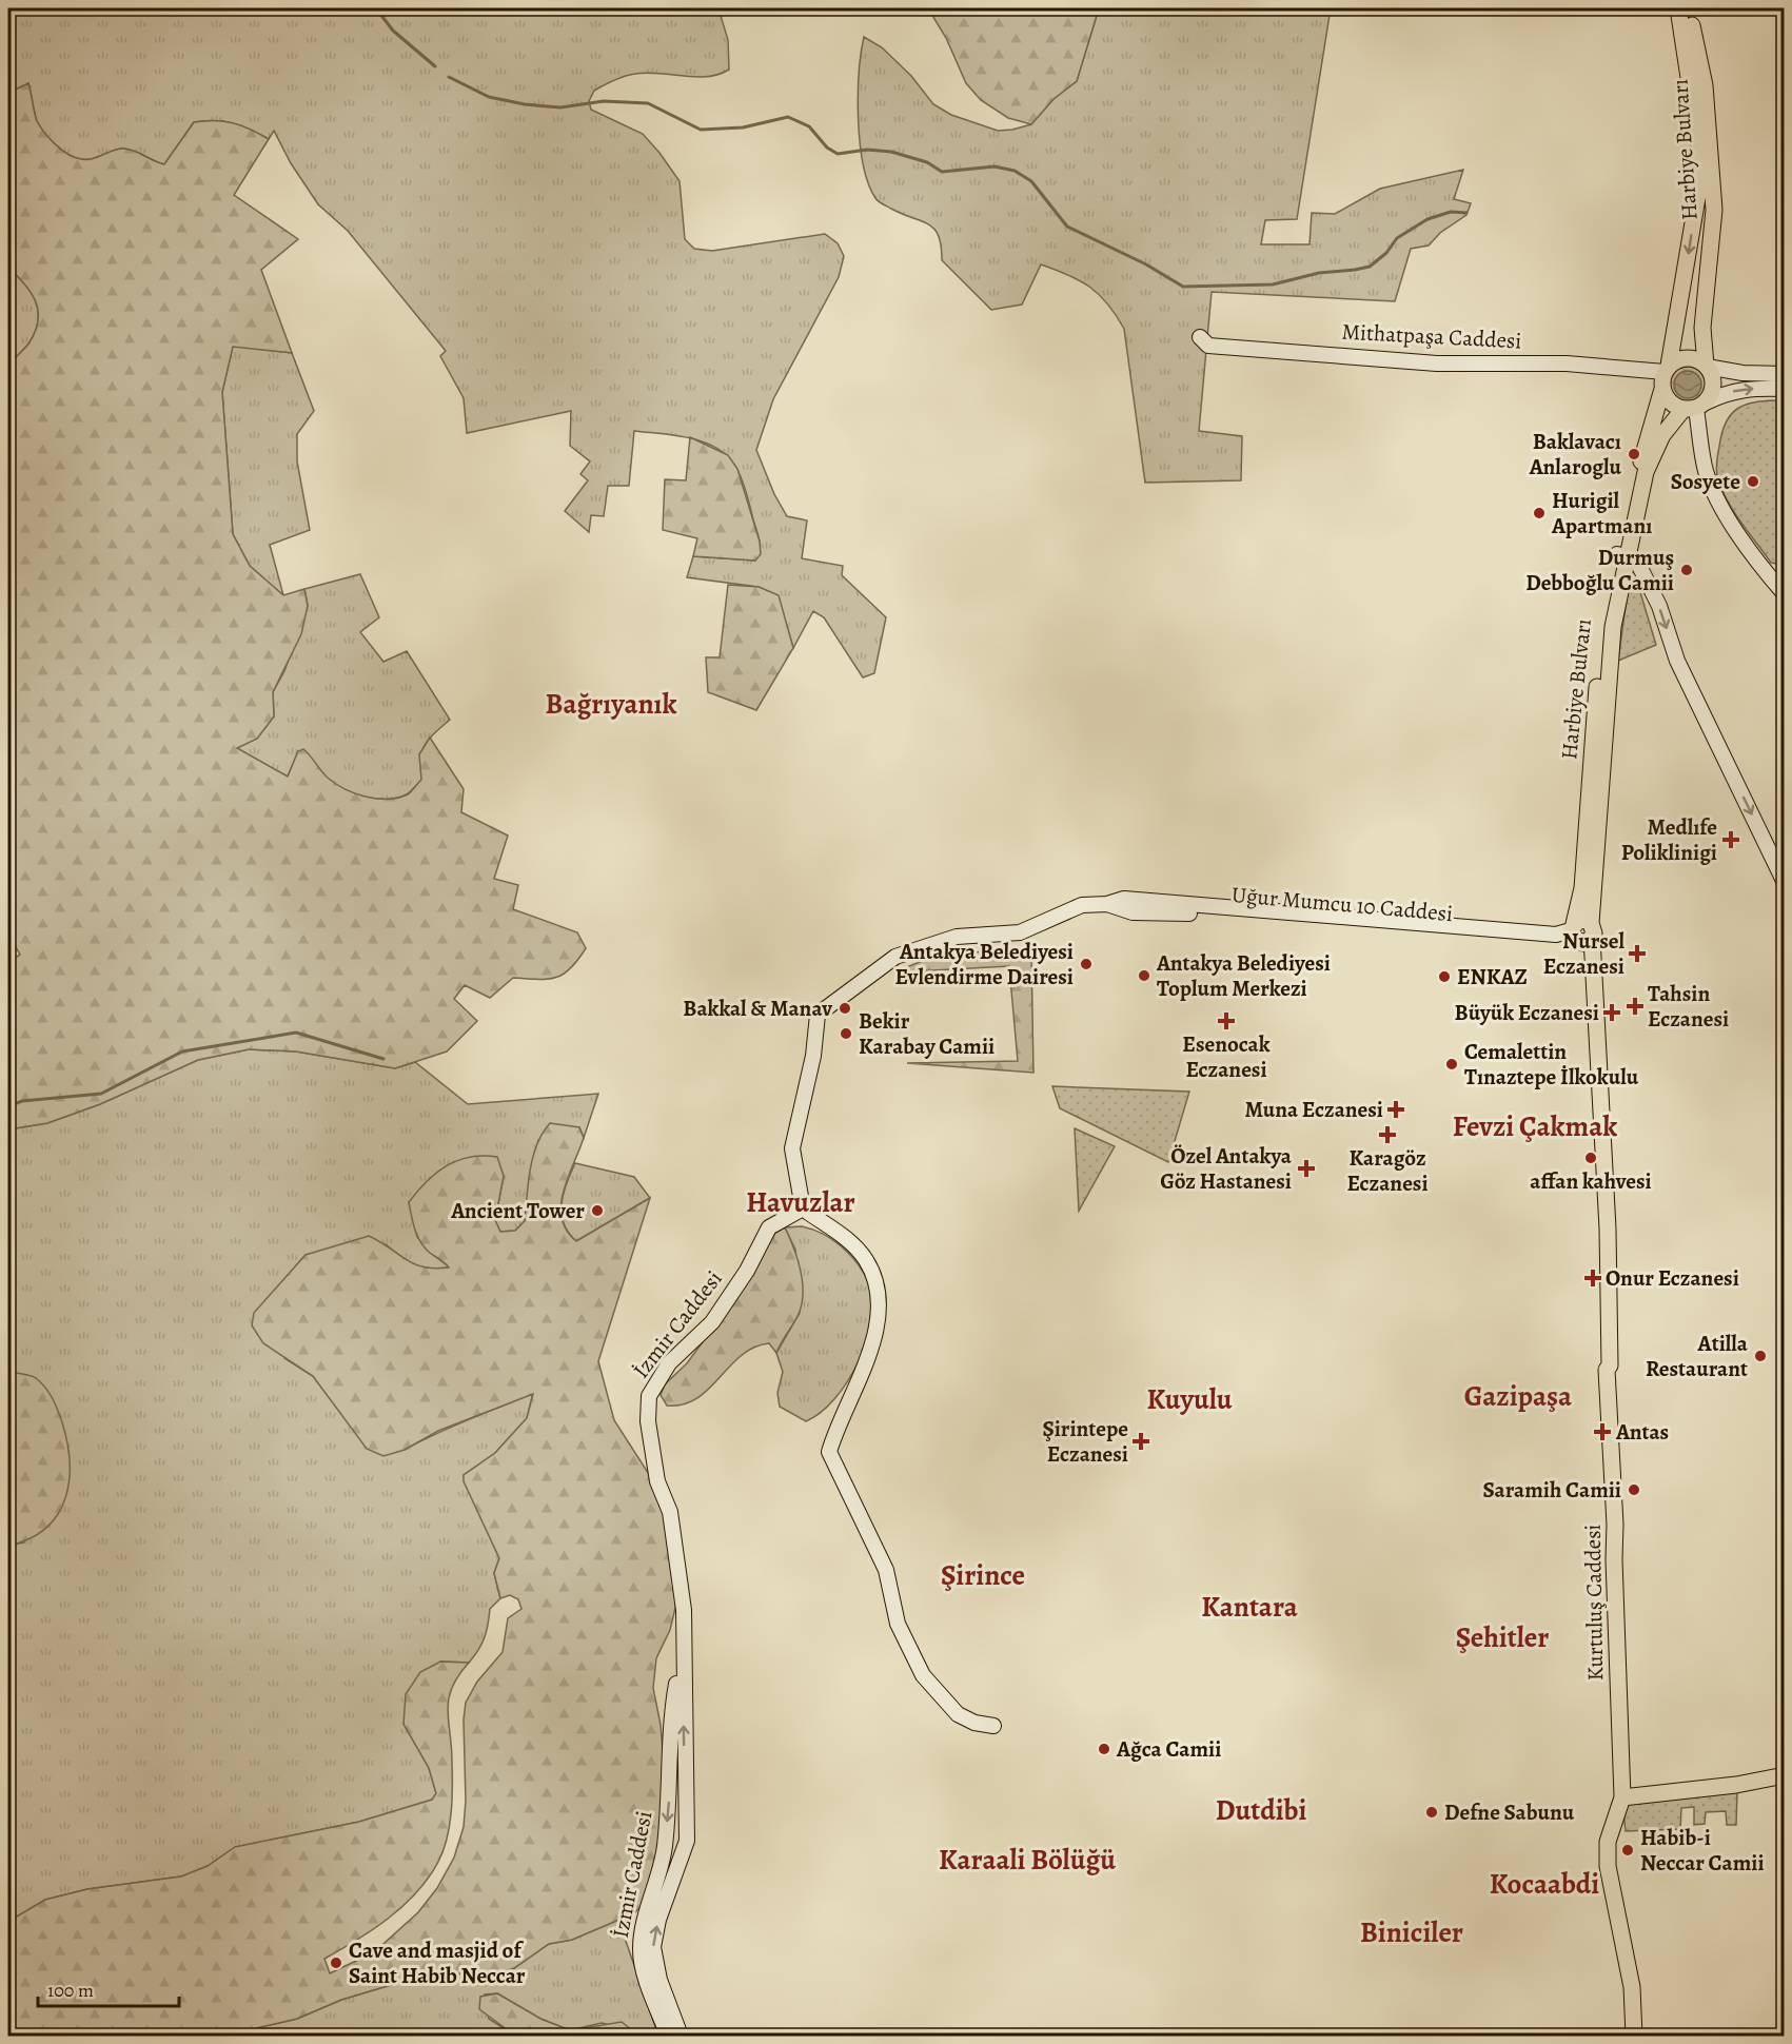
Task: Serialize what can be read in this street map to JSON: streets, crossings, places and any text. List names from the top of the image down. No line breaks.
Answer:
{"streets":{"main road":["Harbiye Bulvarı","Uğur Mumcu 10 Caddesi","Kurtuluş Caddesi"],"street":["Mithatpaşa Caddesi","İzmir Caddesi"]},"crossings":[["Harbiye Bulvarı","Mithatpaşa Caddesi"],["Harbiye Bulvarı","Uğur Mumcu 10 Caddesi"],["Harbiye Bulvarı","Kurtuluş Caddesi"],["Uğur Mumcu 10 Caddesi","İzmir Caddesi"],["Uğur Mumcu 10 Caddesi","Kurtuluş Caddesi"]],"districts":["Bağrıyanık","Fevzi Çakmak","Havuzlar","Gazipaşa","Kuyulu","Şirince","Kantara","Şehitler","Dutdibi","Karaali Bölüğü","Kocaabdi","Biniciler"],"places":{"other":["Baklavacı Anlaroglu","Sosyete","Hurigil Apartmanı","Durmuş Debboğlu Camii","Antakya Belediyesi Evlendirme Dairesi","Antakya Belediyesi Toplum Merkezi","ENKAZ","Bakkal & Manav","Bekir Karabay Camii","Cemalettin Tınaztepe İlkokulu","affan kahvesi","Ancient Tower","Atilla Restaurant","Saramih Camii","Ağca Camii","Defne Sabunu","Habib-i Neccar Camii","Cave and masjid of Saint Habib Neccar"],"health":["Medlıfe Poliklinigi","Nursel Eczanesi","Tahsin Eczanesi","Büyük Eczanesi","Esenocak Eczanesi","Muna Eczanesi","Karagöz Eczanesi","Özel Antakya Göz Hastanesi","Onur Eczanesi","Antas","Şirintepe Eczanesi"]},"scale_bar":"100 m"}
